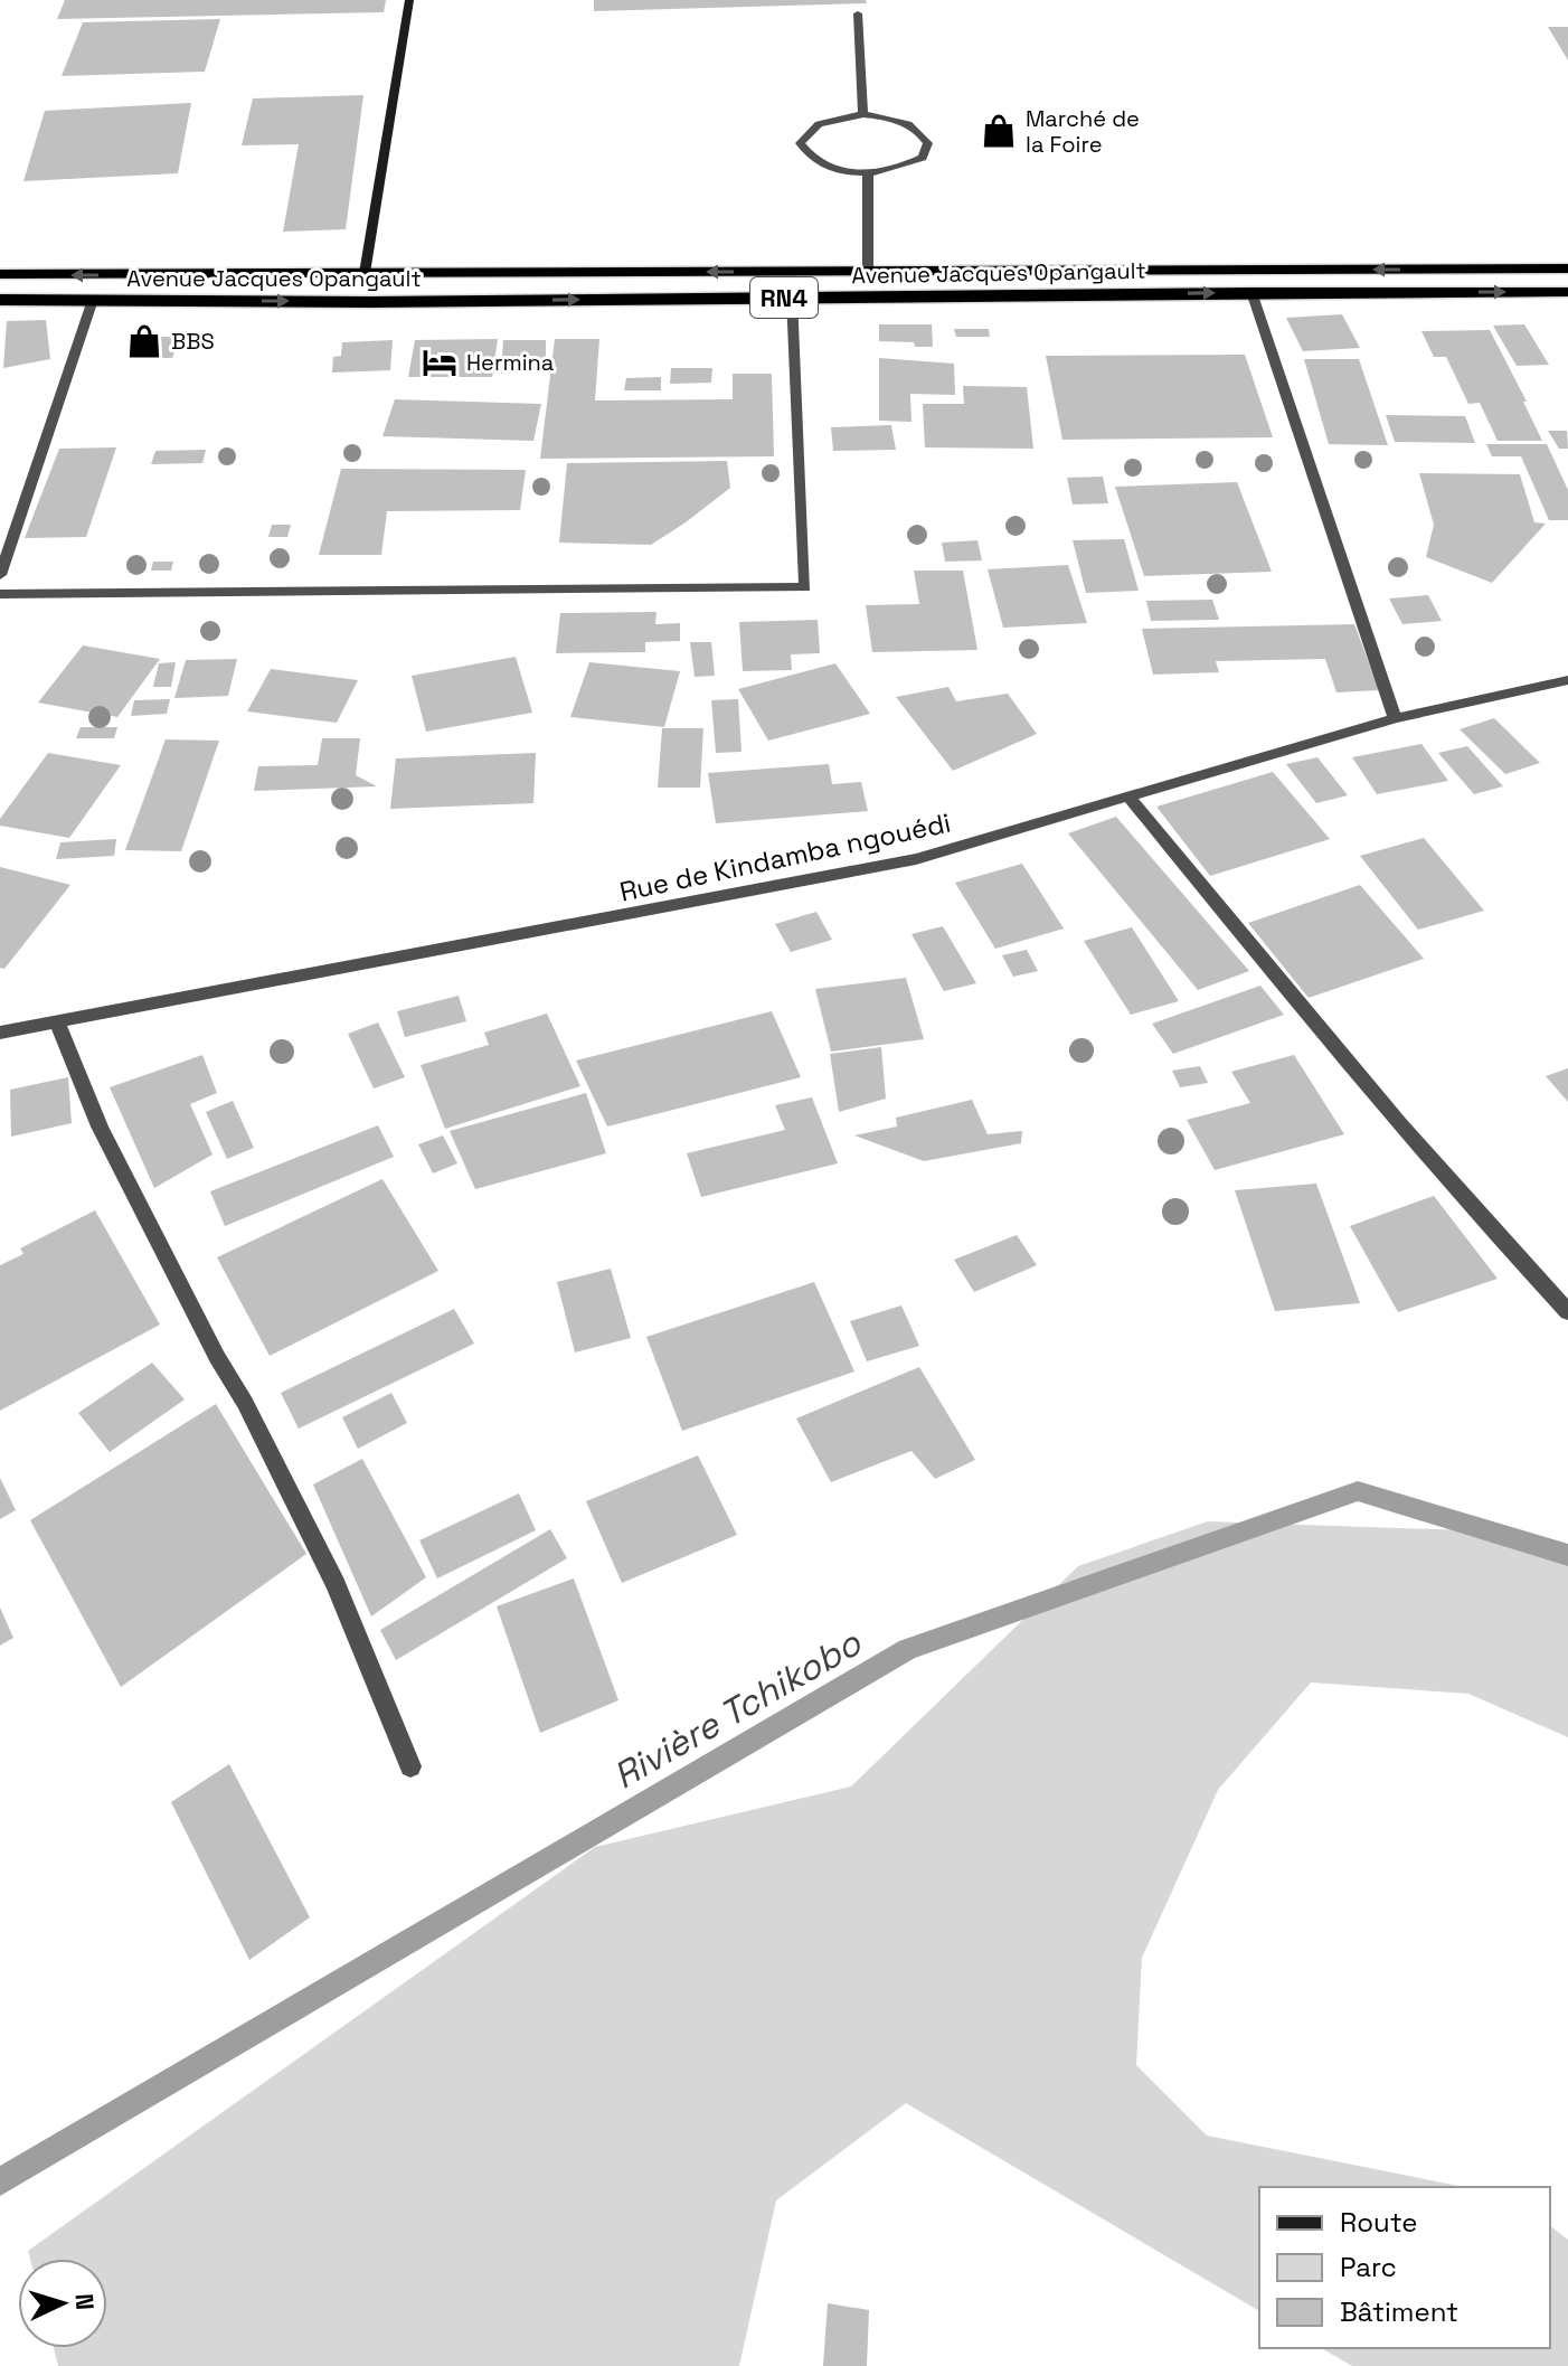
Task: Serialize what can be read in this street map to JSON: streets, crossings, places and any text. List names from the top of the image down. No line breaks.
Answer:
{"streets":{"highway":["Avenue Jacques Opangault","RN4"],"street":["Rue de Kindamba ngouédi"]},"water":["Rivière Tchikobo"],"places":{"shop":["Marché de la Foire","BBS"],"hotel":["Hermina"]},"legend":["Route","Parc","Bâtiment"],"north":"right"}
